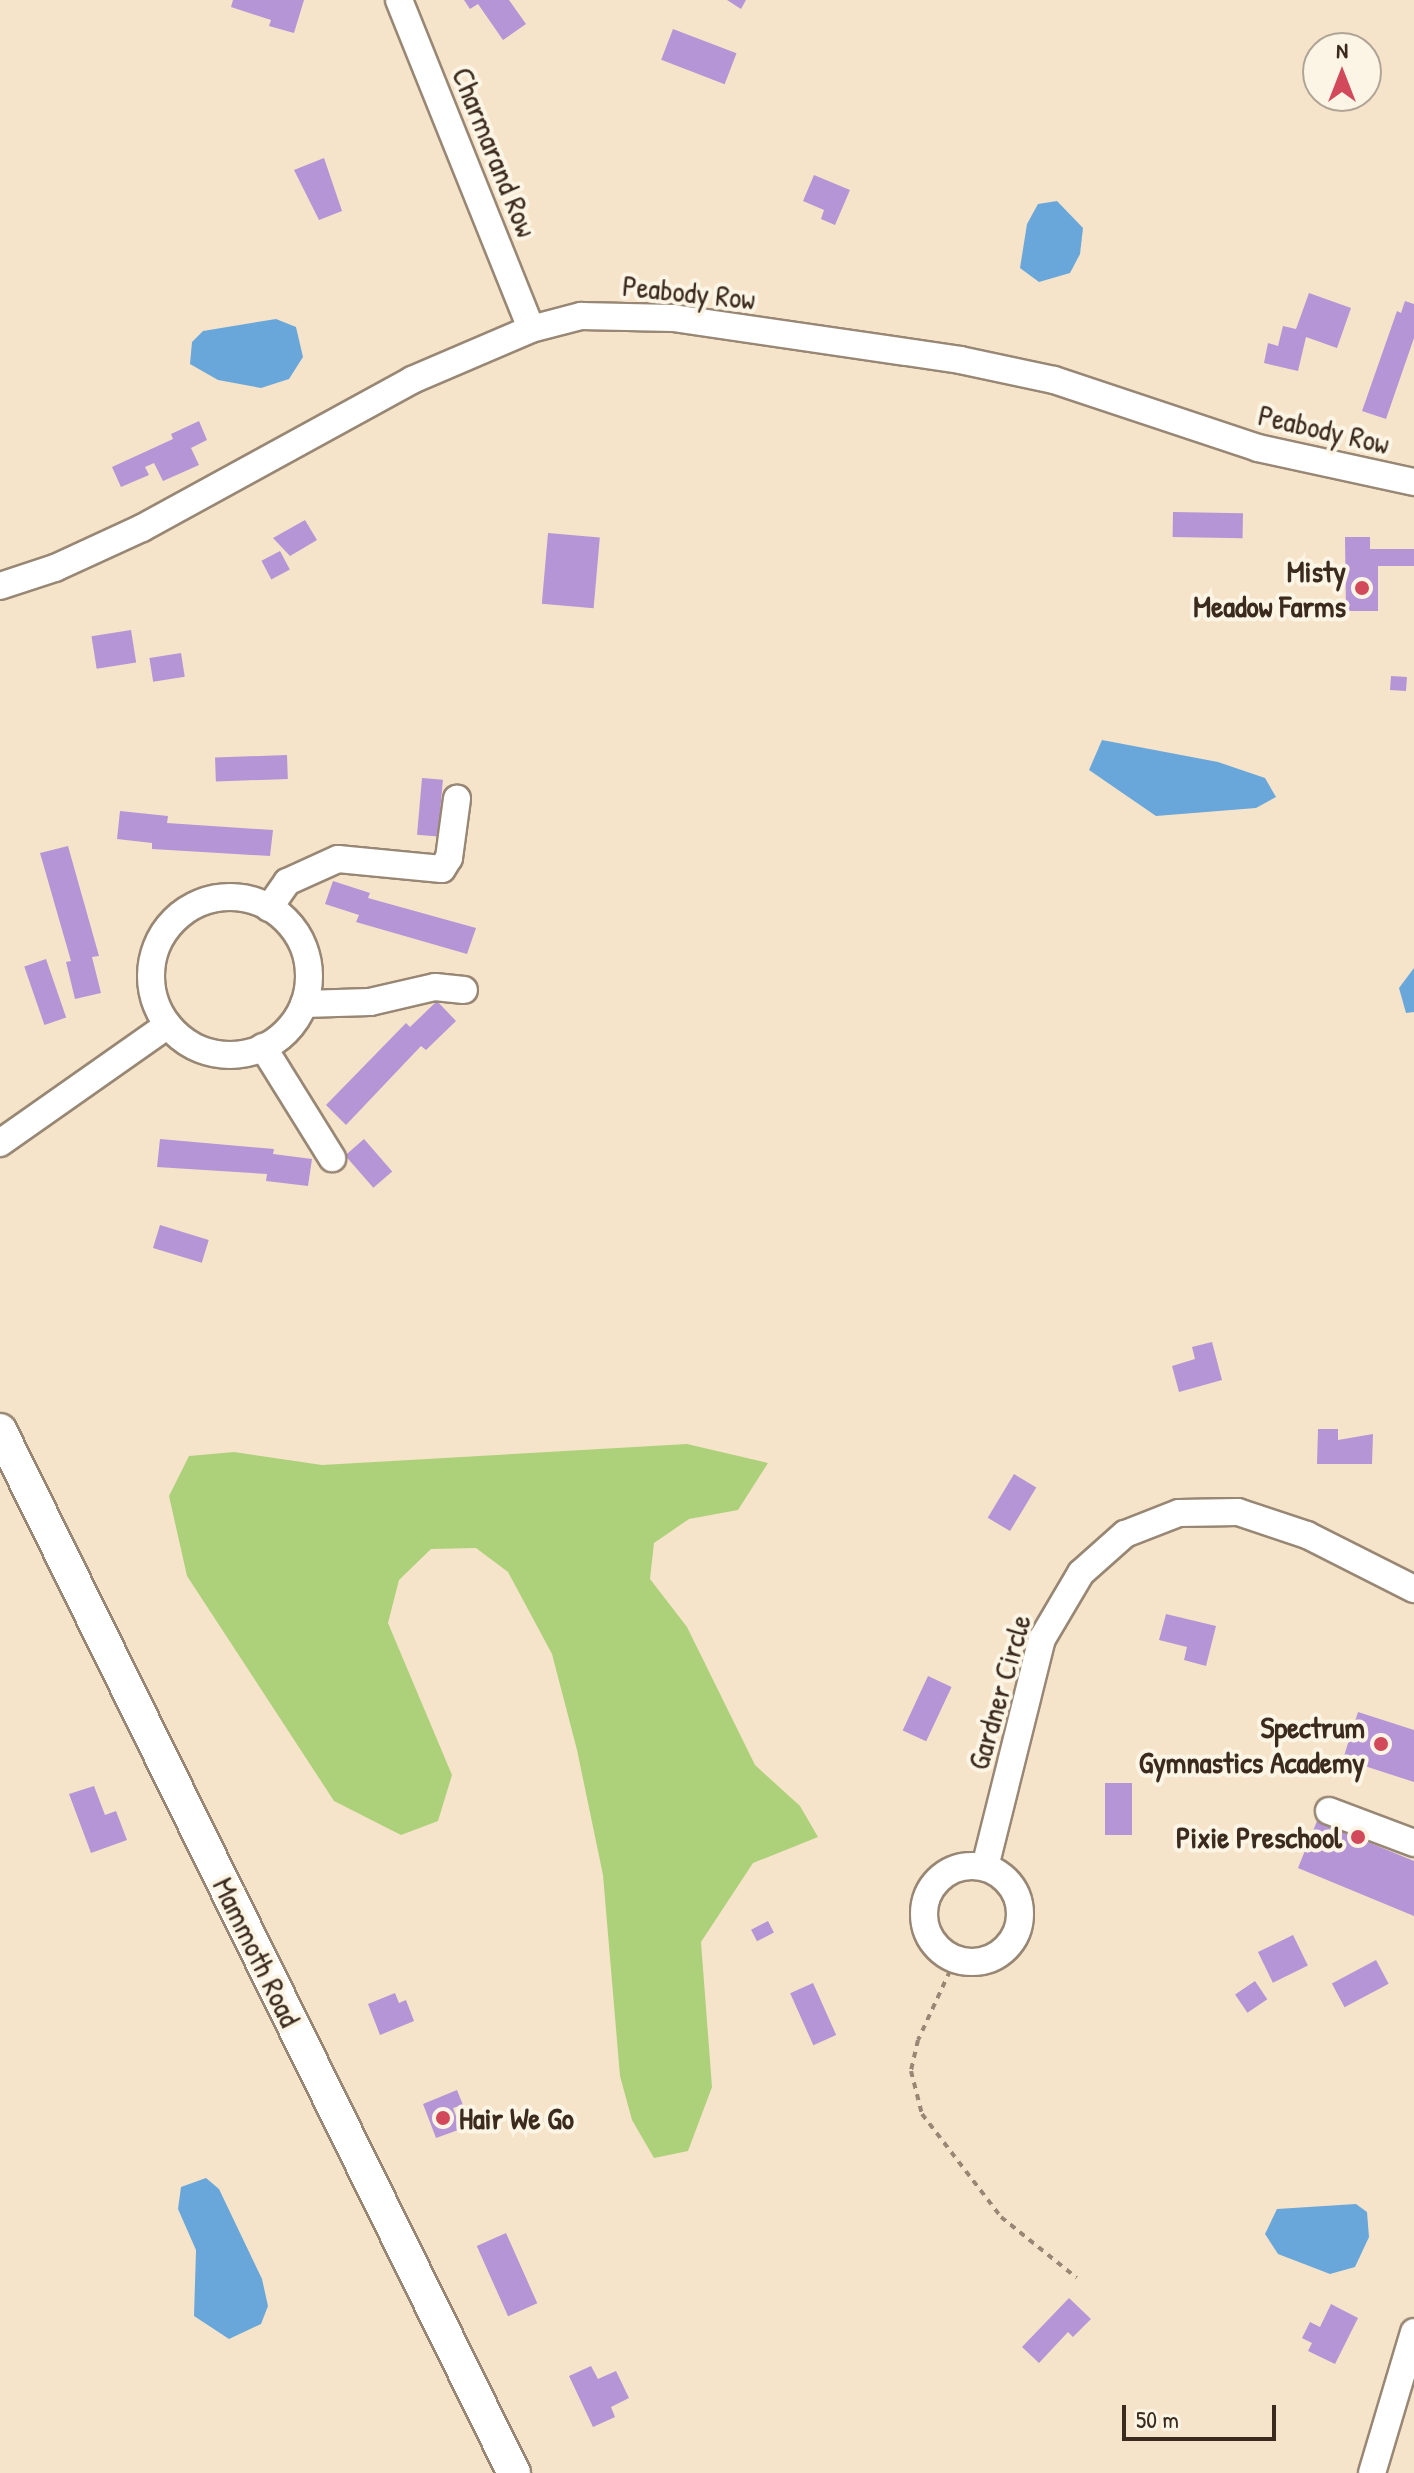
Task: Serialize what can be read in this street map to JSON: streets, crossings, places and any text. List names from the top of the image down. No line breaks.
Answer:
{"streets":{"main road":["Mammoth Road"],"street":["Charmarand Row","Peabody Row","Gardner Circle"]},"crossings":[["Charmarand Row","Peabody Row"]],"places":["Misty Meadow Farms","Spectrum Gymnastics Academy","Pixie Preschool","Hair We Go"],"scale_bar":"50 m","north":"top"}
